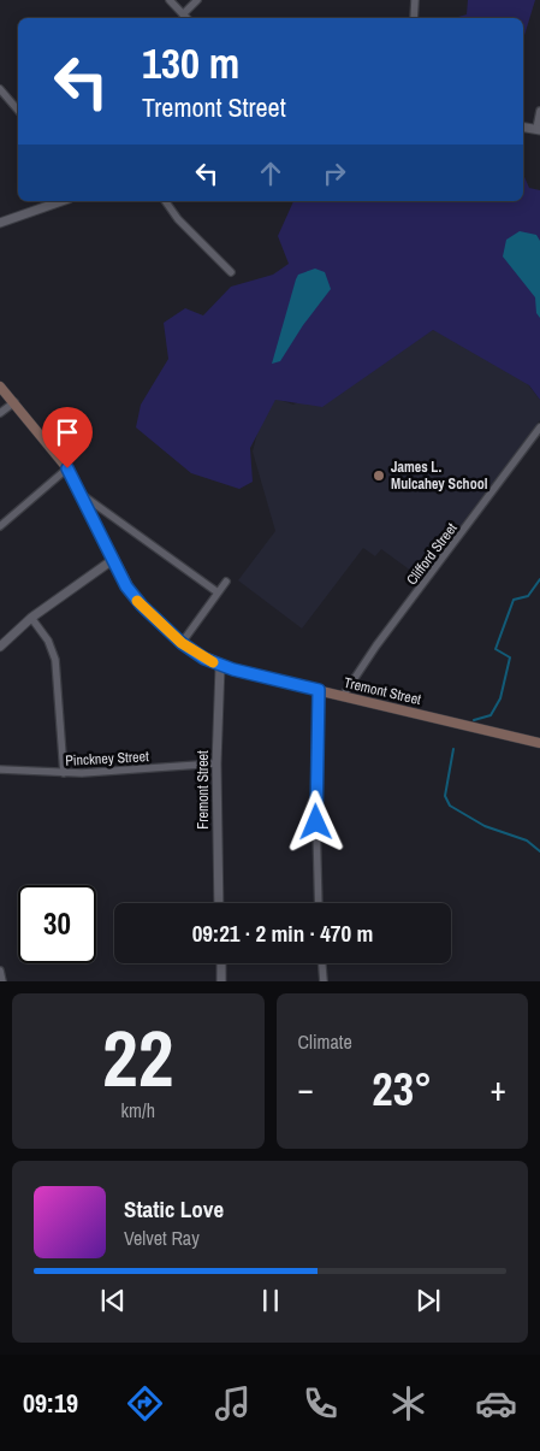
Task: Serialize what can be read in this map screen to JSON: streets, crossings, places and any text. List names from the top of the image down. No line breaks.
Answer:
{"streets":{"main road":["Tremont Street"],"street":["Clifford Street","Pinckney Street","Fremont Street"]},"crossings":[["Clifford Street","Tremont Street"],["Tremont Street","Fremont Street"],["Pinckney Street","Fremont Street"]],"places":["James L. Mulcahey School"],"page":{"turn":["130 m","Tremont Street"],"limit":"30","trip":"09:21 · 2 min · 470 m","tile":[["22","km/h"],"Climate"],"heat":["−","23°","+"],"song":["Static Love","Velvet Ray"],"tabs":"09:19"}}
